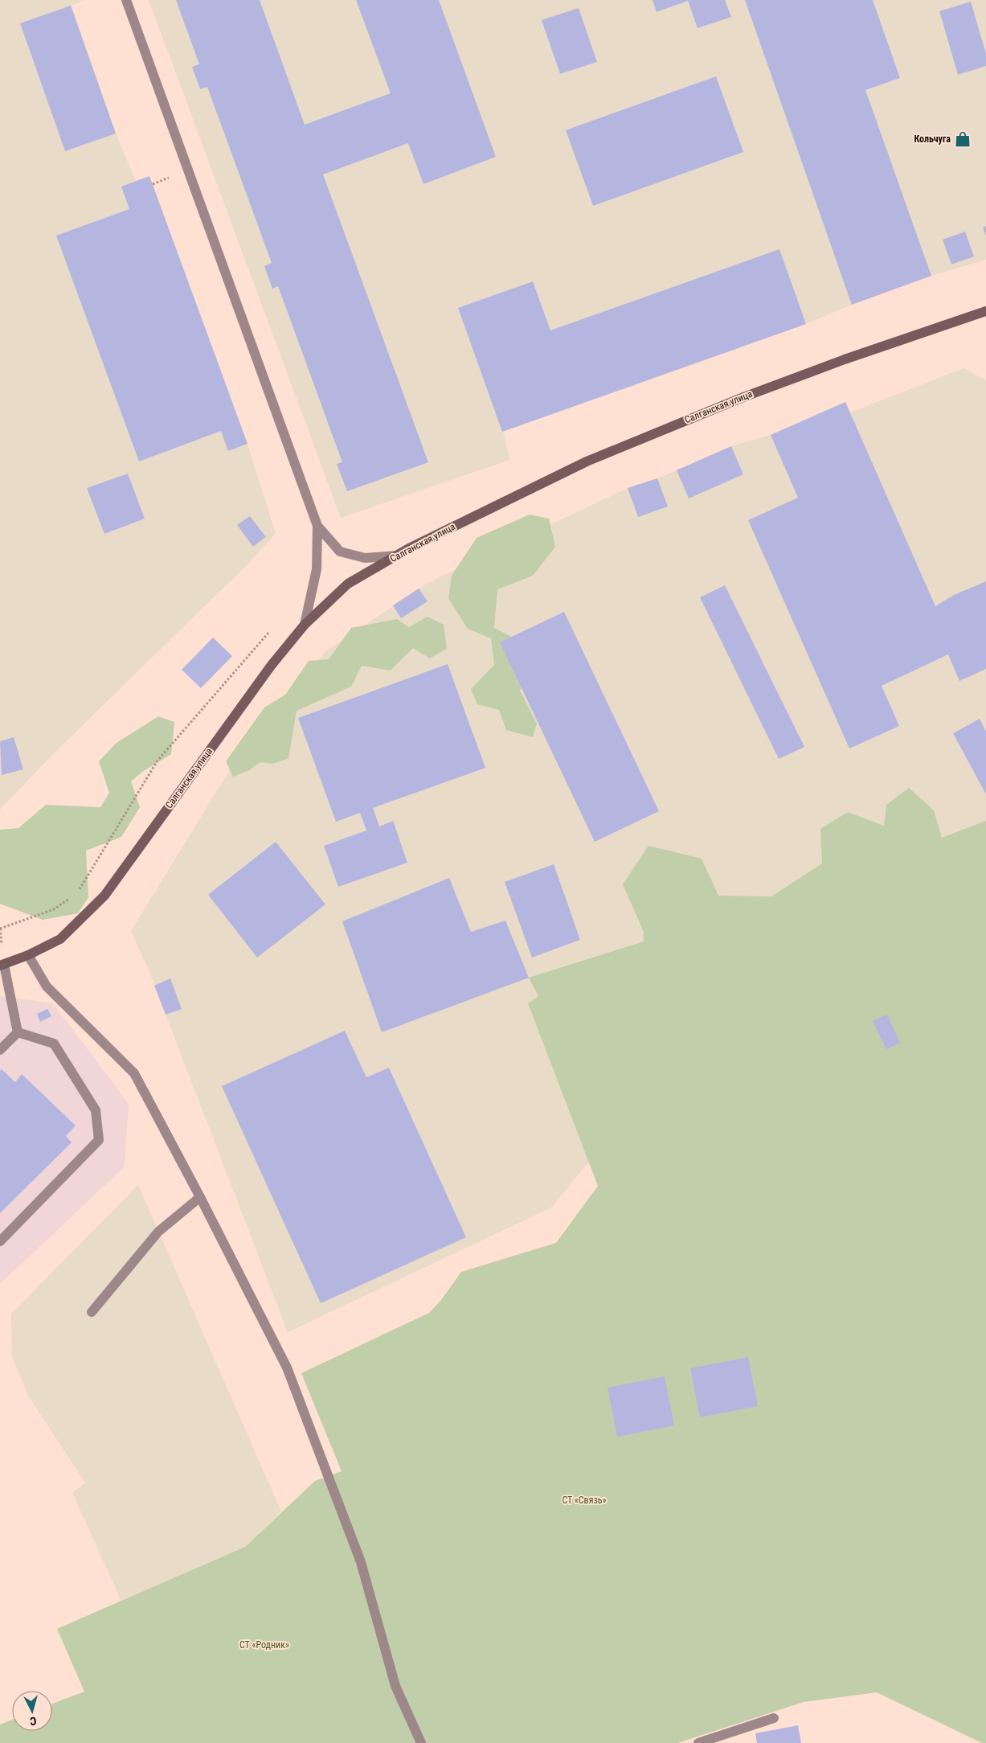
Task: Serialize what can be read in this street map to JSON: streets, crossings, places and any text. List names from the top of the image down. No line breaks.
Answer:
{"streets":{"street":["Салганская улица"]},"parks":["СТ «Связь»","СТ «Родник»"],"places":{"shop":["Кольчуга"]},"north":"bottom"}
